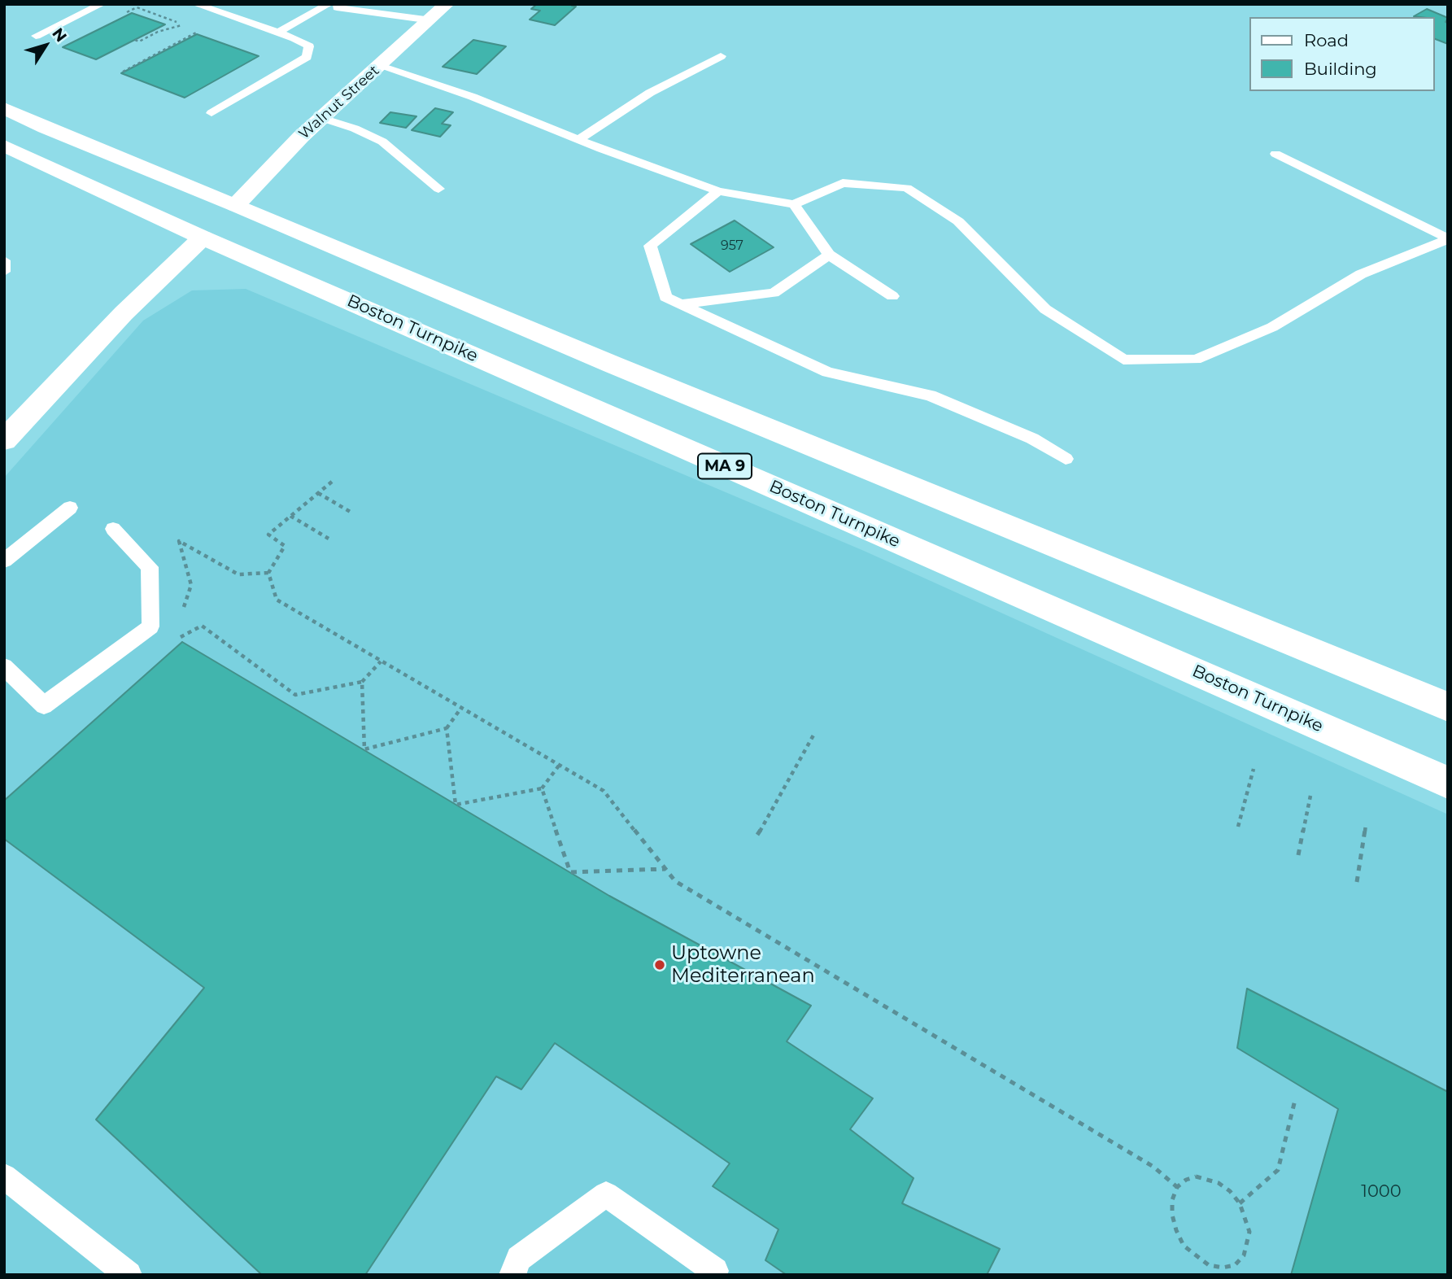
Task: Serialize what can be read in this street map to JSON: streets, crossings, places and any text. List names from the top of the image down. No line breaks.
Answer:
{"streets":{"main road":["Walnut Street","Boston Turnpike","MA 9"]},"places":["Uptowne Mediterranean"],"house_numbers":["957","1000"],"legend":["Road","Building"],"north":"top right"}
